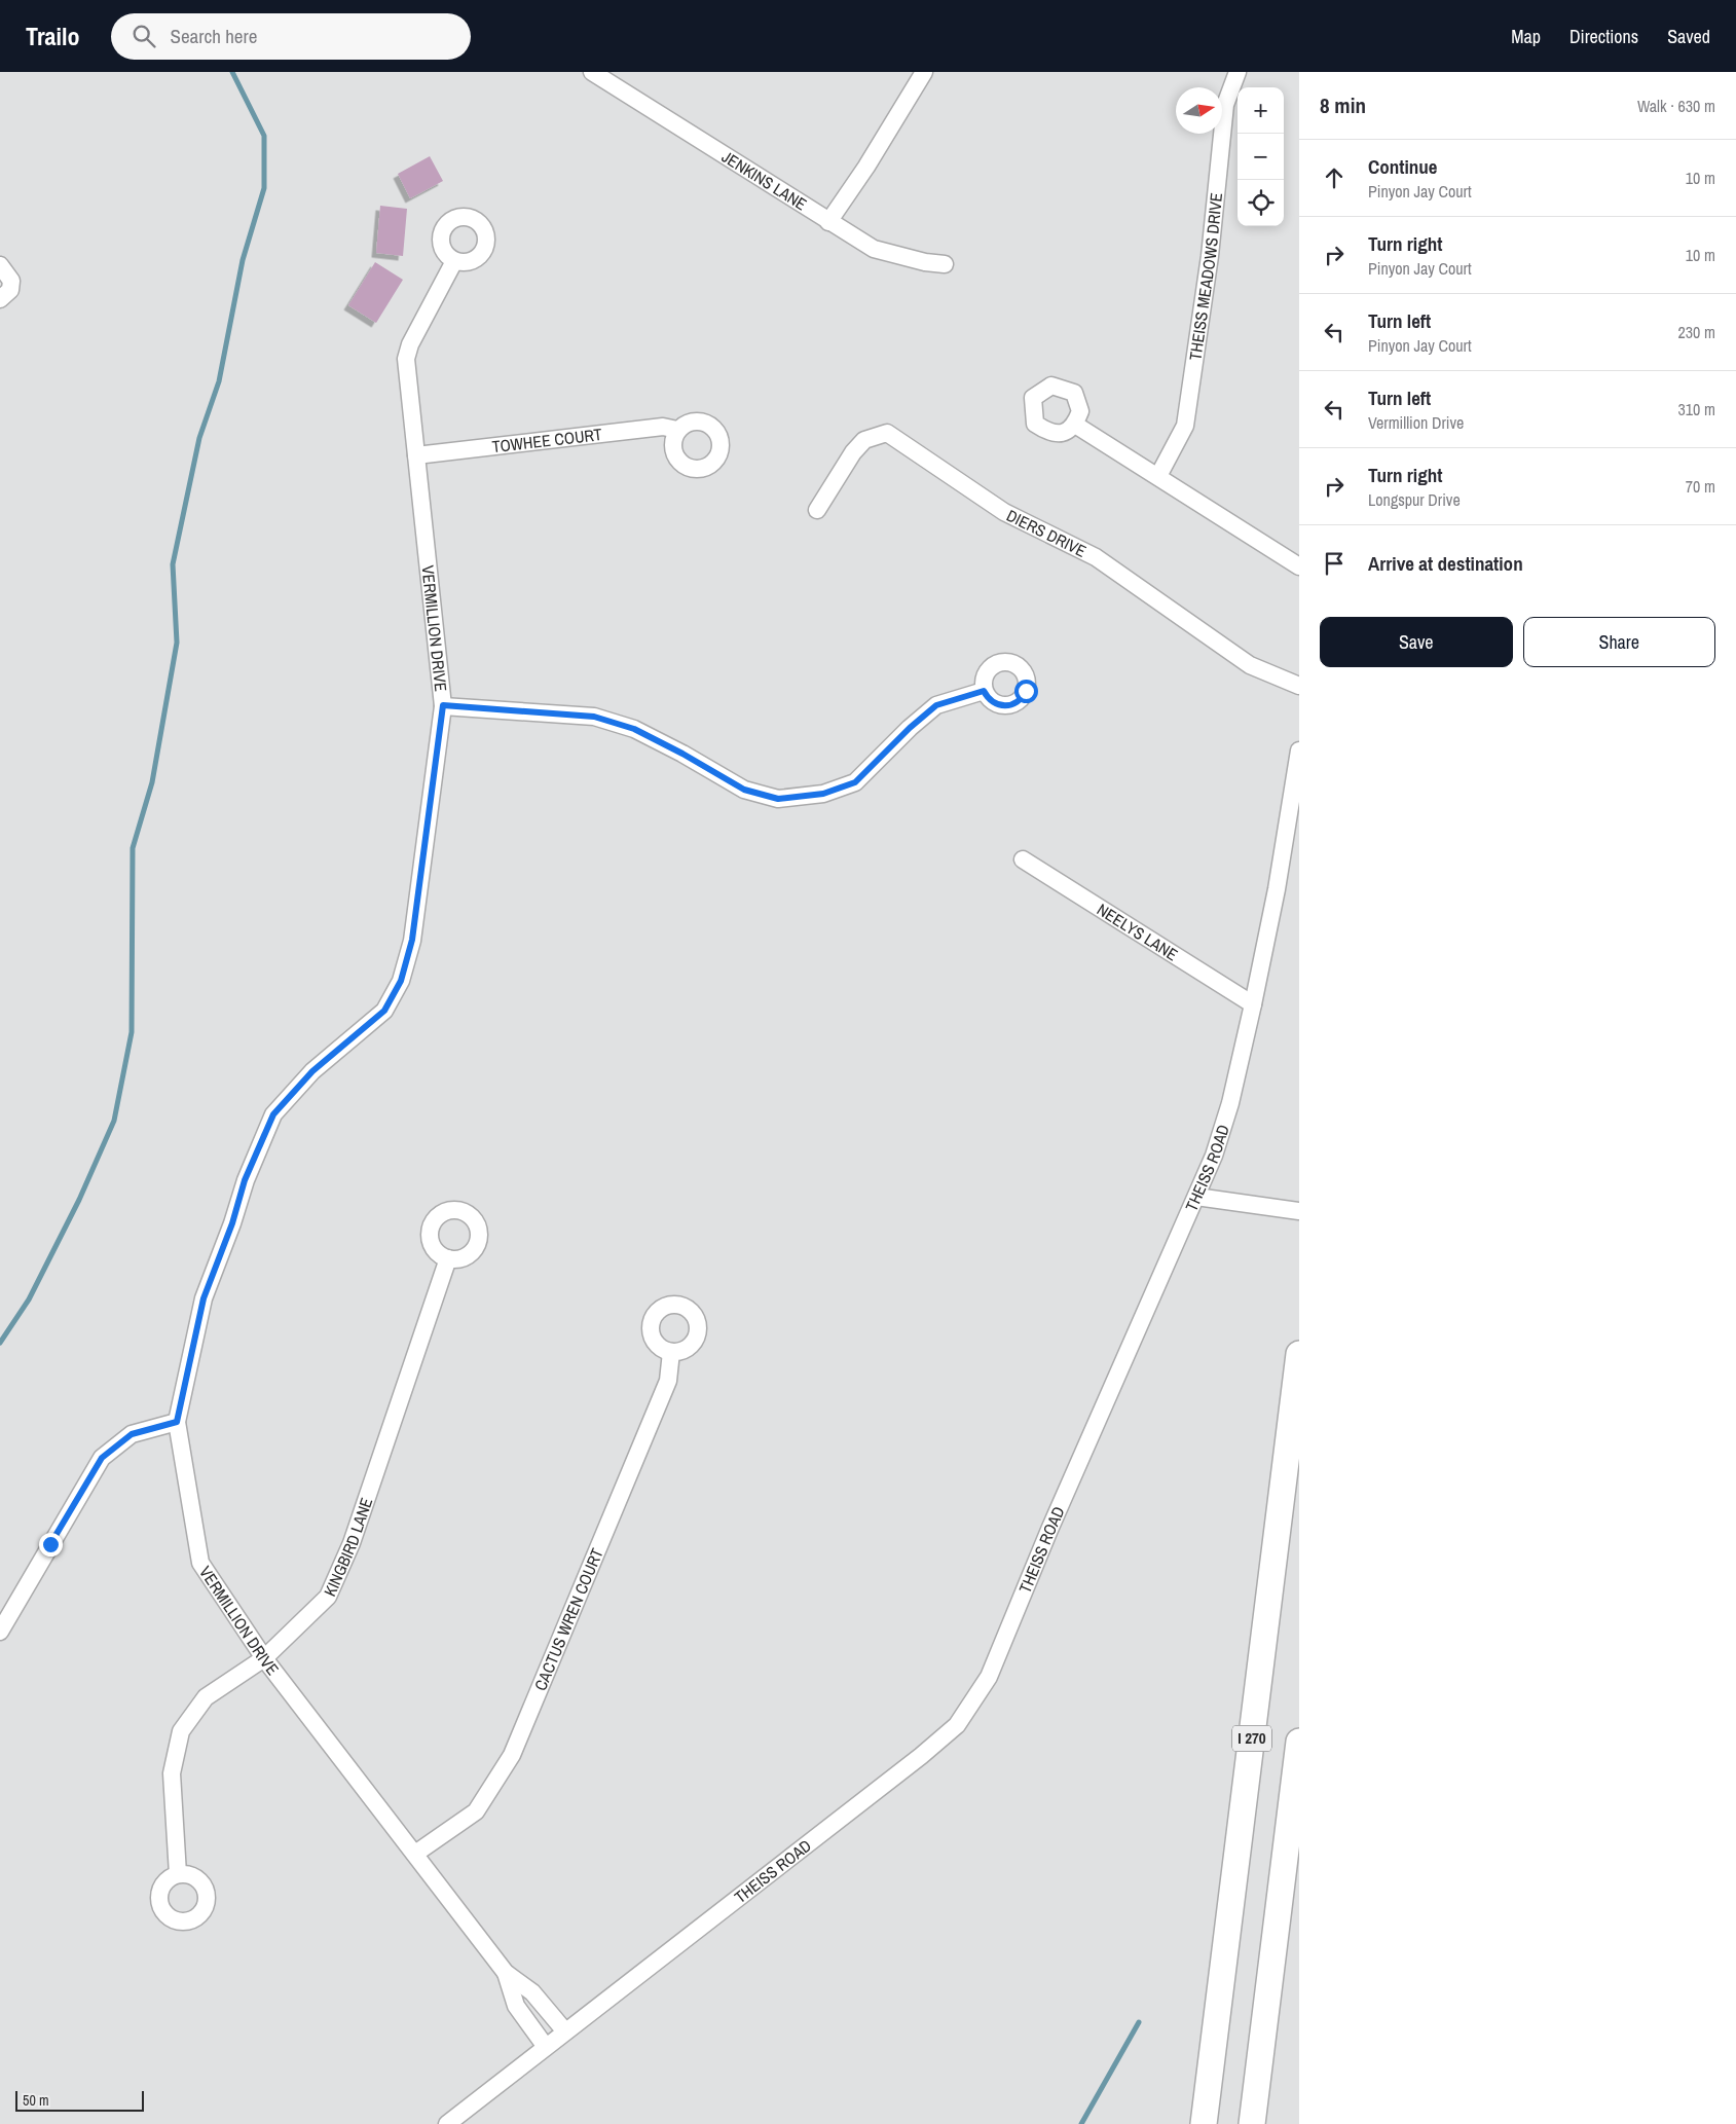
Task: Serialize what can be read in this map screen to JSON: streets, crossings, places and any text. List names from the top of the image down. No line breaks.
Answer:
{"streets":{"highway":["I 270"],"street":["JENKINS LANE","THEISS MEADOWS DRIVE","TOWHEE COURT","DIERS DRIVE","VERMILLION DRIVE","NEELYS LANE","THEISS ROAD","KINGBIRD LANE","CACTUS WREN COURT"]},"crossings":[["TOWHEE COURT","VERMILLION DRIVE"],["VERMILLION DRIVE","THEISS ROAD"],["VERMILLION DRIVE","KINGBIRD LANE"],["VERMILLION DRIVE","CACTUS WREN COURT"],["NEELYS LANE","THEISS ROAD"]],"scale_bar":"50 m","north":"right","page":{"header":"Trailo","search":"Search here","nav":["Map","Directions","Saved"],"heading":["8 min","Walk · 630 m"],"map_buttons":["+","−"],"list":[["Continue","Pinyon Jay Court","10 m"],["Turn right","Pinyon Jay Court","10 m"],["Turn left","Pinyon Jay Court","230 m"],["Turn left","Vermillion Drive","310 m"],["Turn right","Longspur Drive","70 m"],"Arrive at destination"],"buttons":["Save","Share"],"scale":"50 m"}}
